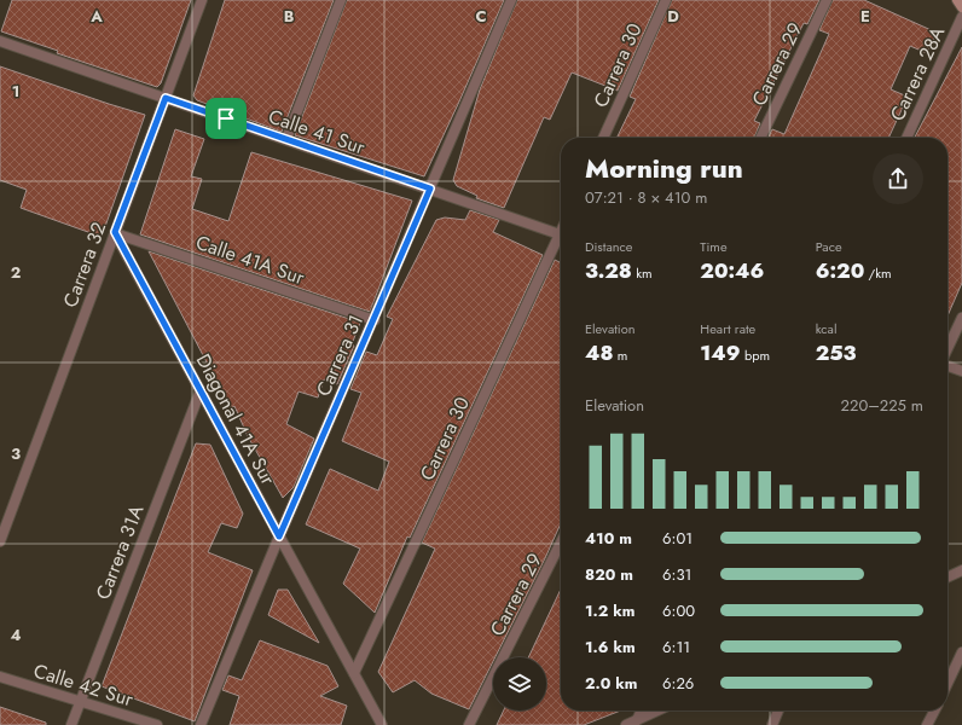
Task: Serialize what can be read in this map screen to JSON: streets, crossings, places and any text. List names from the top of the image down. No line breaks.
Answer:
{"streets":{"street":["Carrera 29","Carrera 30","Carrera 28A","Calle 41 Sur","Calle 41A Sur","Carrera 32","Carrera 31","Diagonal 41A Sur","Carrera 31A","Calle 42 Sur"]},"crossings":[["Carrera 30","Diagonal 41A Sur"],["Calle 41 Sur","Carrera 32"],["Calle 41 Sur","Carrera 31"],["Calle 41A Sur","Carrera 32"],["Calle 41A Sur","Carrera 31"],["Calle 41A Sur","Diagonal 41A Sur"],["Carrera 32","Diagonal 41A Sur"],["Carrera 31","Diagonal 41A Sur"],["Diagonal 41A Sur","Carrera 31A"],["Carrera 31A","Calle 42 Sur"]],"page":{"heading":["Morning run","07:21 · 8 × 410 m"],"stats":[["Distance","3.28 km"],["Time","20:46"],["Pace","6:20 /km"],["Elevation","48 m"],["Heart rate","149 bpm"],["kcal","253"]],"chart":["Elevation","220–225 m"],"list":[{"name":"410 m","note":"6:01"},{"name":"820 m","note":"6:31"},{"name":"1.2 km","note":"6:00"},{"name":"1.6 km","note":"6:11"},{"name":"2.0 km","note":"6:26"}]},"grid":{"columns":["A","B","C","D","E"],"rows":["1","2","3","4"]}}
